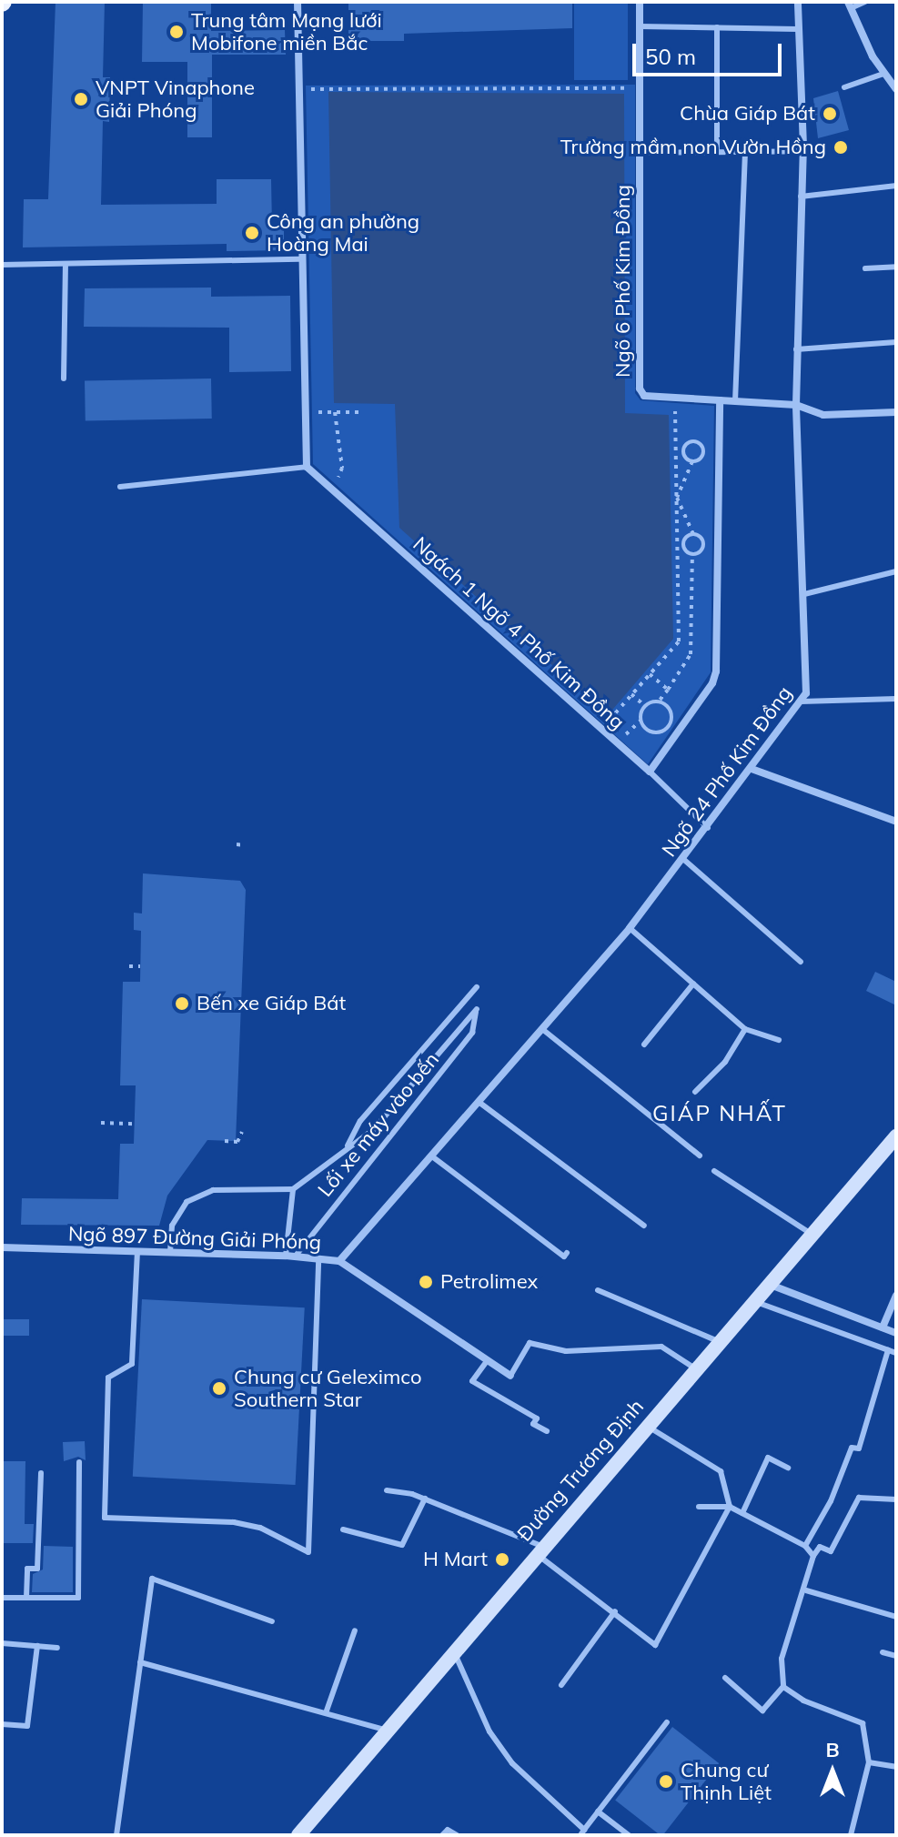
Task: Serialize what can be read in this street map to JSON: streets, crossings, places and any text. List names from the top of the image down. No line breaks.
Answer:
{"streets":{"main road":["Đường Trương Định"],"street":["Ngõ 6 Phố Kim Đồng","Ngách 1 Ngõ 4 Phố Kim Đồng","Ngõ 24 Phố Kim Đồng","Ngõ 897 Đường Giải Phóng"],"lane":["Lối xe máy vào bến"]},"crossings":[["Ngõ 6 Phố Kim Đồng","Ngõ 24 Phố Kim Đồng"],["Ngách 1 Ngõ 4 Phố Kim Đồng","Ngõ 24 Phố Kim Đồng"],["Ngõ 24 Phố Kim Đồng","Ngõ 897 Đường Giải Phóng"],["Lối xe máy vào bến","Ngõ 897 Đường Giải Phóng"]],"districts":["GIÁP NHẤT"],"places":["Trung tâm Mạng lưới Mobifone miền Bắc","VNPT Vinaphone Giải Phóng","Chùa Giáp Bát","Trường mầm non Vườn Hồng","Công an phường Hoàng Mai","Bến xe Giáp Bát","Petrolimex","Chung cư Geleximco Southern Star","H Mart","Chung cư Thịnh Liệt"],"scale_bar":"50 m","north":"top"}
